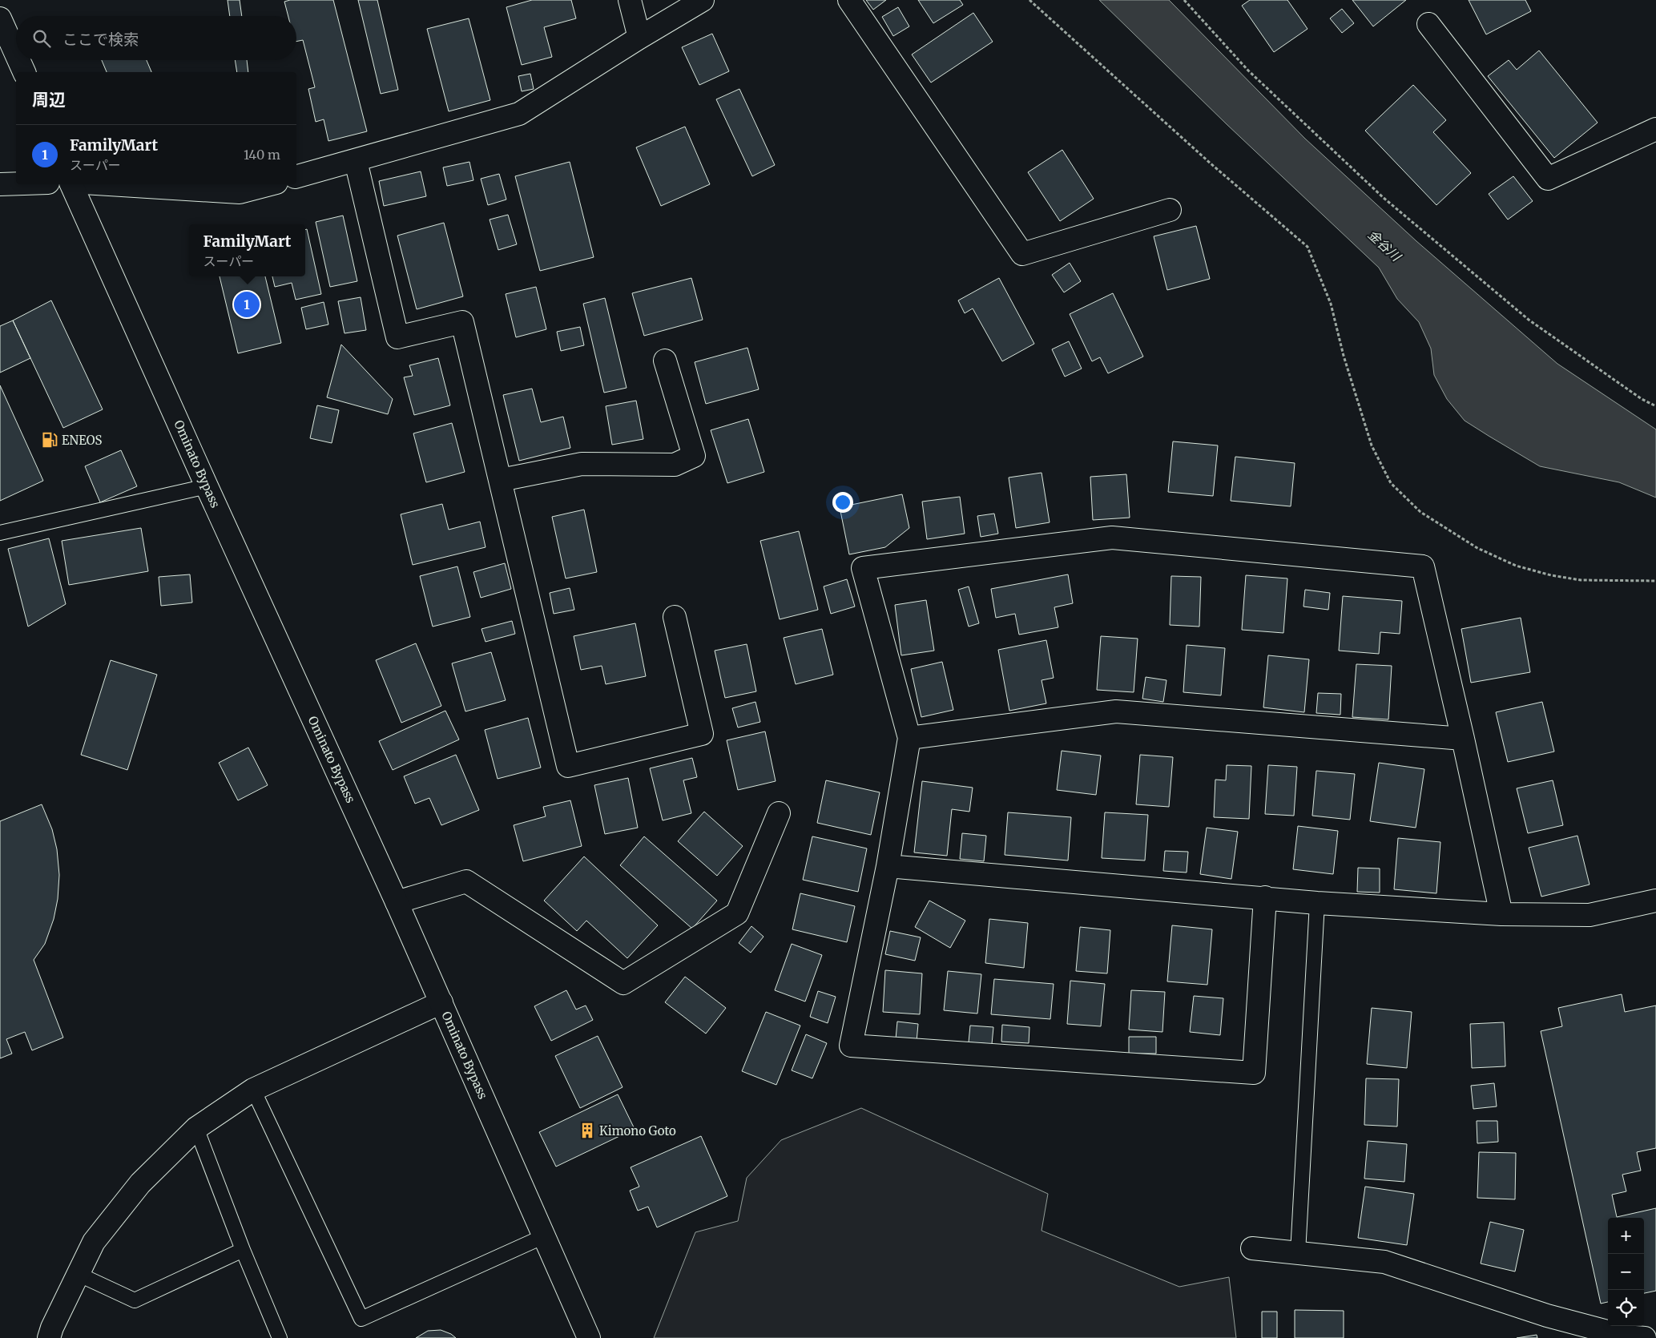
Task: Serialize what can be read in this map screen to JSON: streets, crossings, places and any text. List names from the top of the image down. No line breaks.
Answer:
{"streets":{"main road":["Ominato Bypass"]},"water":["金谷川"],"places":{"fuel station":["ENEOS"],"building":["Kimono Goto"]},"page":{"search":"ここで検索","heading":"周辺","list":[{"mark":"1","name":"FamilyMart","note":"スーパー","value":"140 m"}],"popup":["FamilyMart","スーパー"],"pins":"1","map_buttons":["+","−"]}}
